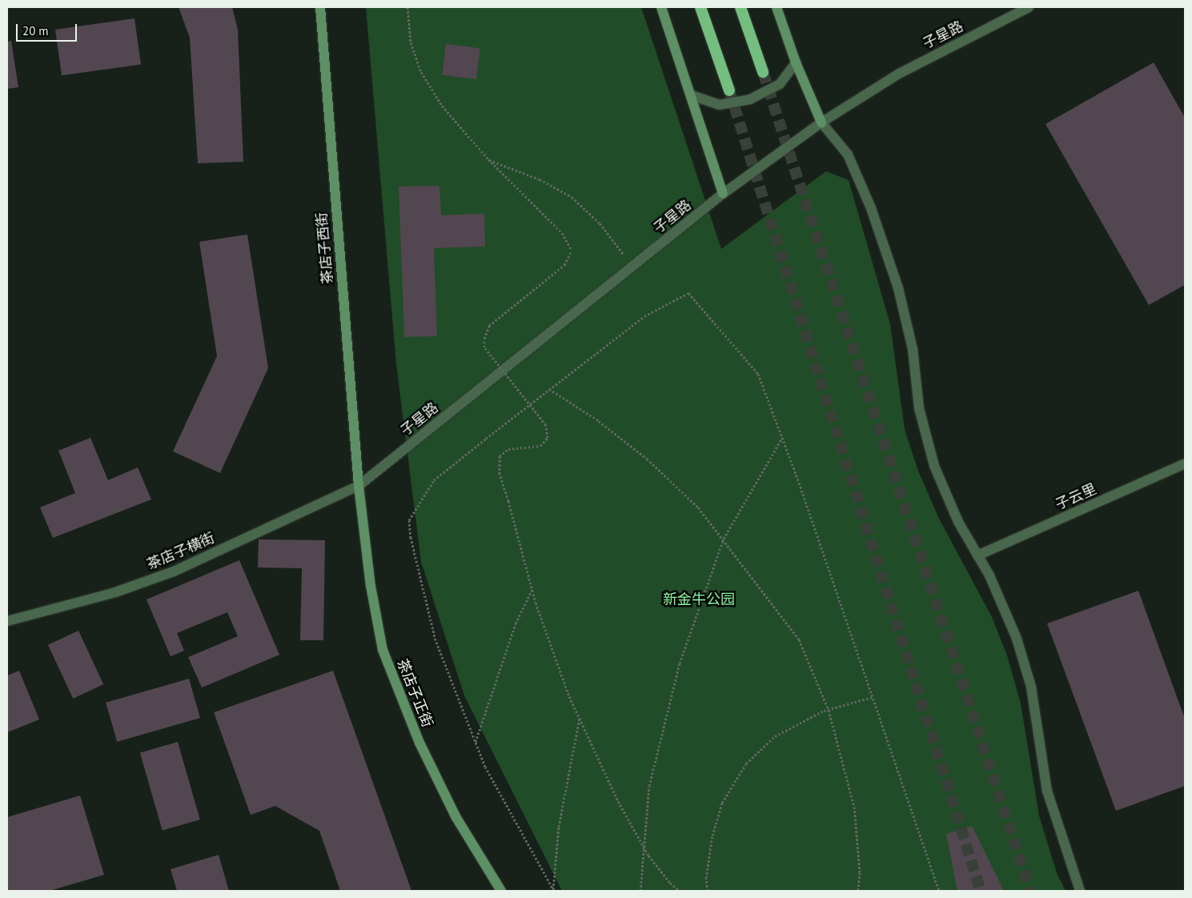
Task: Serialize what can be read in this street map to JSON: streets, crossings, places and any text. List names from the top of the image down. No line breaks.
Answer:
{"streets":{"main road":["茶店子西街","茶店子正街"],"street":["子星路","子云里","茶店子横街"]},"crossings":[["子星路","茶店子西街"],["子星路","茶店子横街"],["子星路","茶店子正街"],["茶店子西街","茶店子横街"],["茶店子西街","茶店子正街"],["茶店子横街","茶店子正街"]],"parks":["新金牛公园"],"scale_bar":"20 m"}
